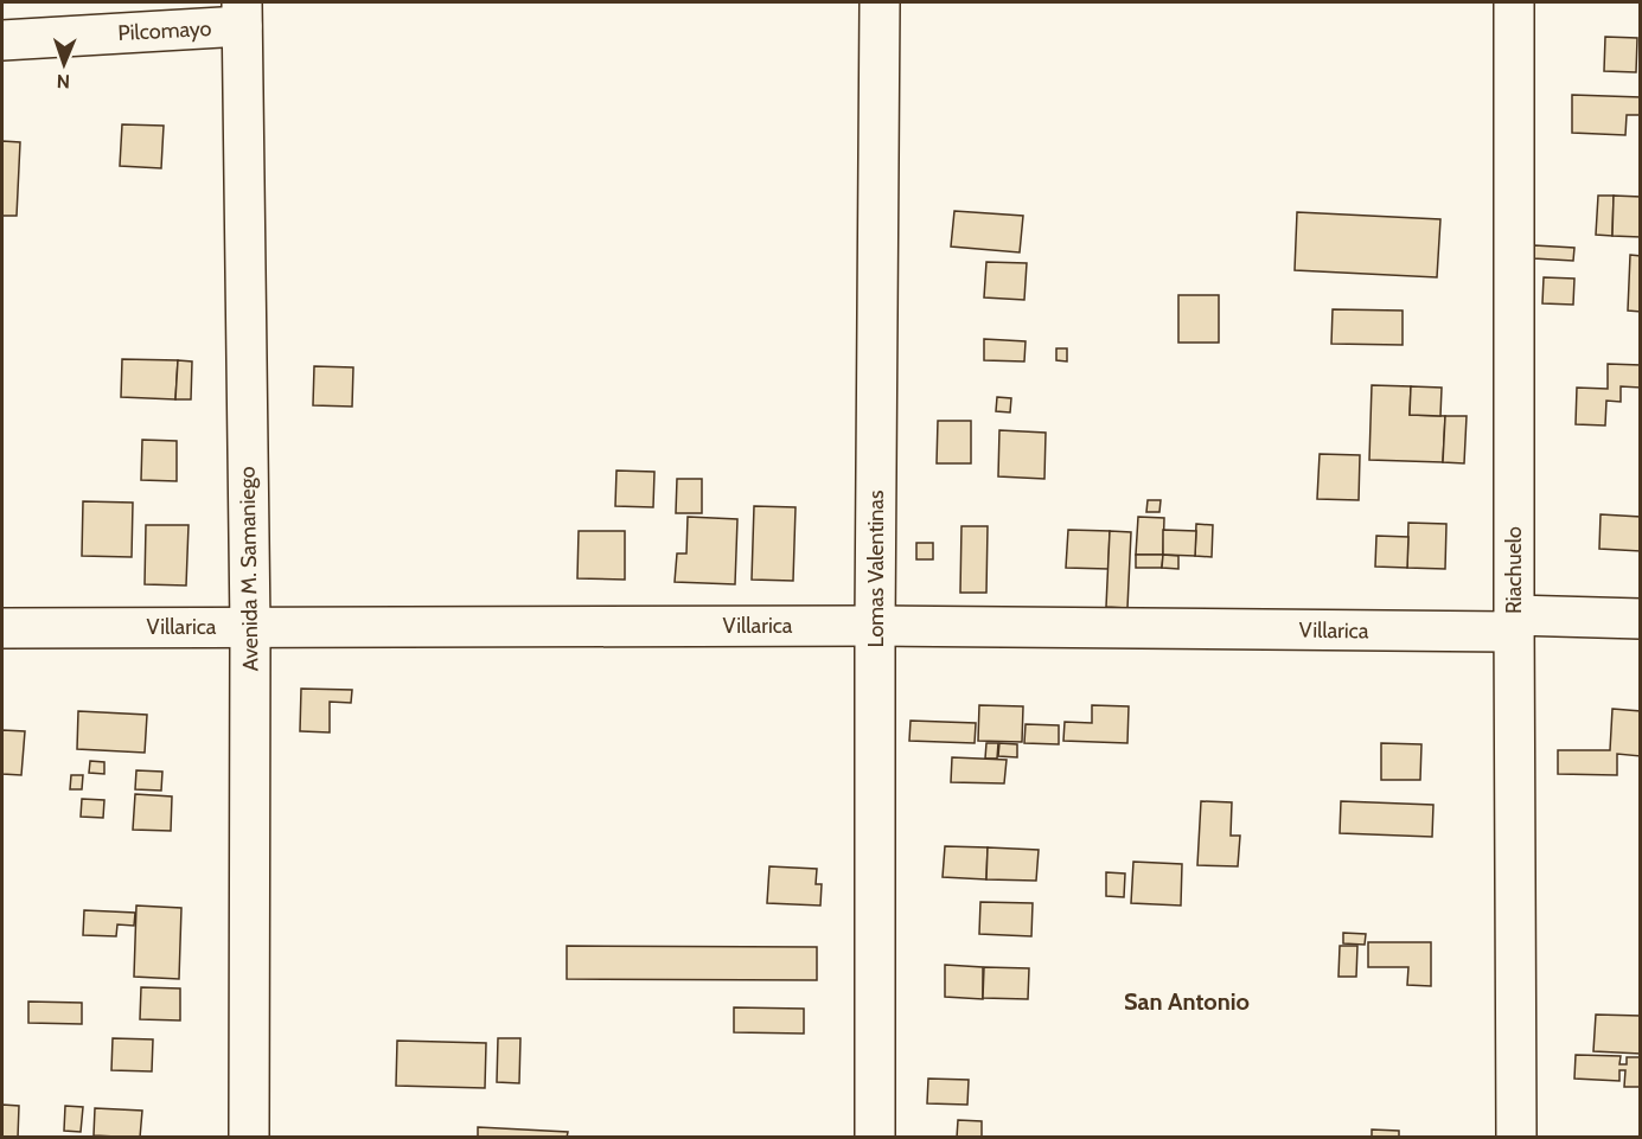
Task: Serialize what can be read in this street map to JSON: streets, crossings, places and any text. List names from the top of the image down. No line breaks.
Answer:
{"streets":{"street":["Pilcomayo","Avenida M. Samaniego","Lomas Valentinas","Riachuelo","Villarica"]},"crossings":[["Pilcomayo","Avenida M. Samaniego"],["Avenida M. Samaniego","Villarica"],["Lomas Valentinas","Villarica"],["Riachuelo","Villarica"]],"districts":["San Antonio"],"north":"bottom"}
